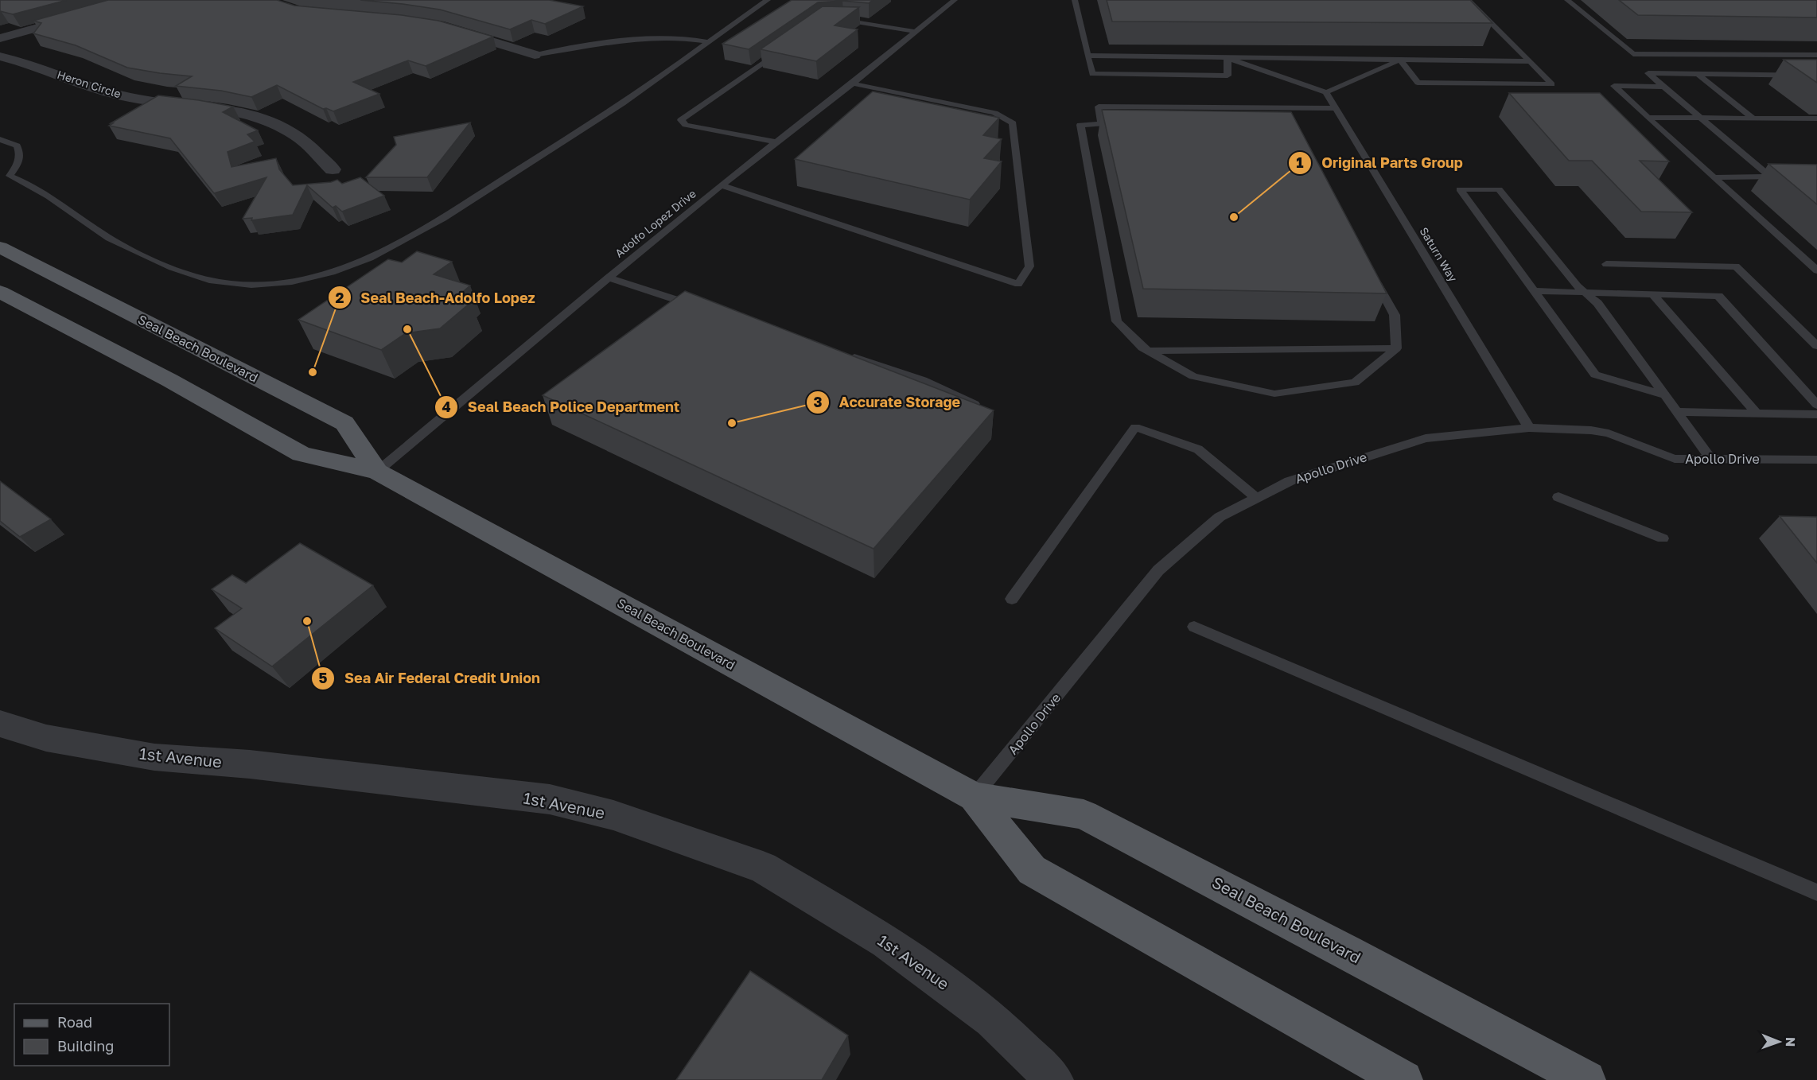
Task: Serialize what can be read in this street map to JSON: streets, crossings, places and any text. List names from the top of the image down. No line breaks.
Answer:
{"streets":{"main road":["Seal Beach Boulevard"],"street":["Heron Circle","1st Avenue"],"lane":["Adolfo Lopez Drive","Saturn Way","Apollo Drive"]},"crossings":[["Adolfo Lopez Drive","Seal Beach Boulevard"],["Saturn Way","Apollo Drive"],["Seal Beach Boulevard","Apollo Drive"]],"places":["Original Parts Group","Seal Beach Police Department","Seal Beach-Adolfo Lopez","Accurate Storage","Sea Air Federal Credit Union"],"legend":["Road","Building"],"north":"right"}
